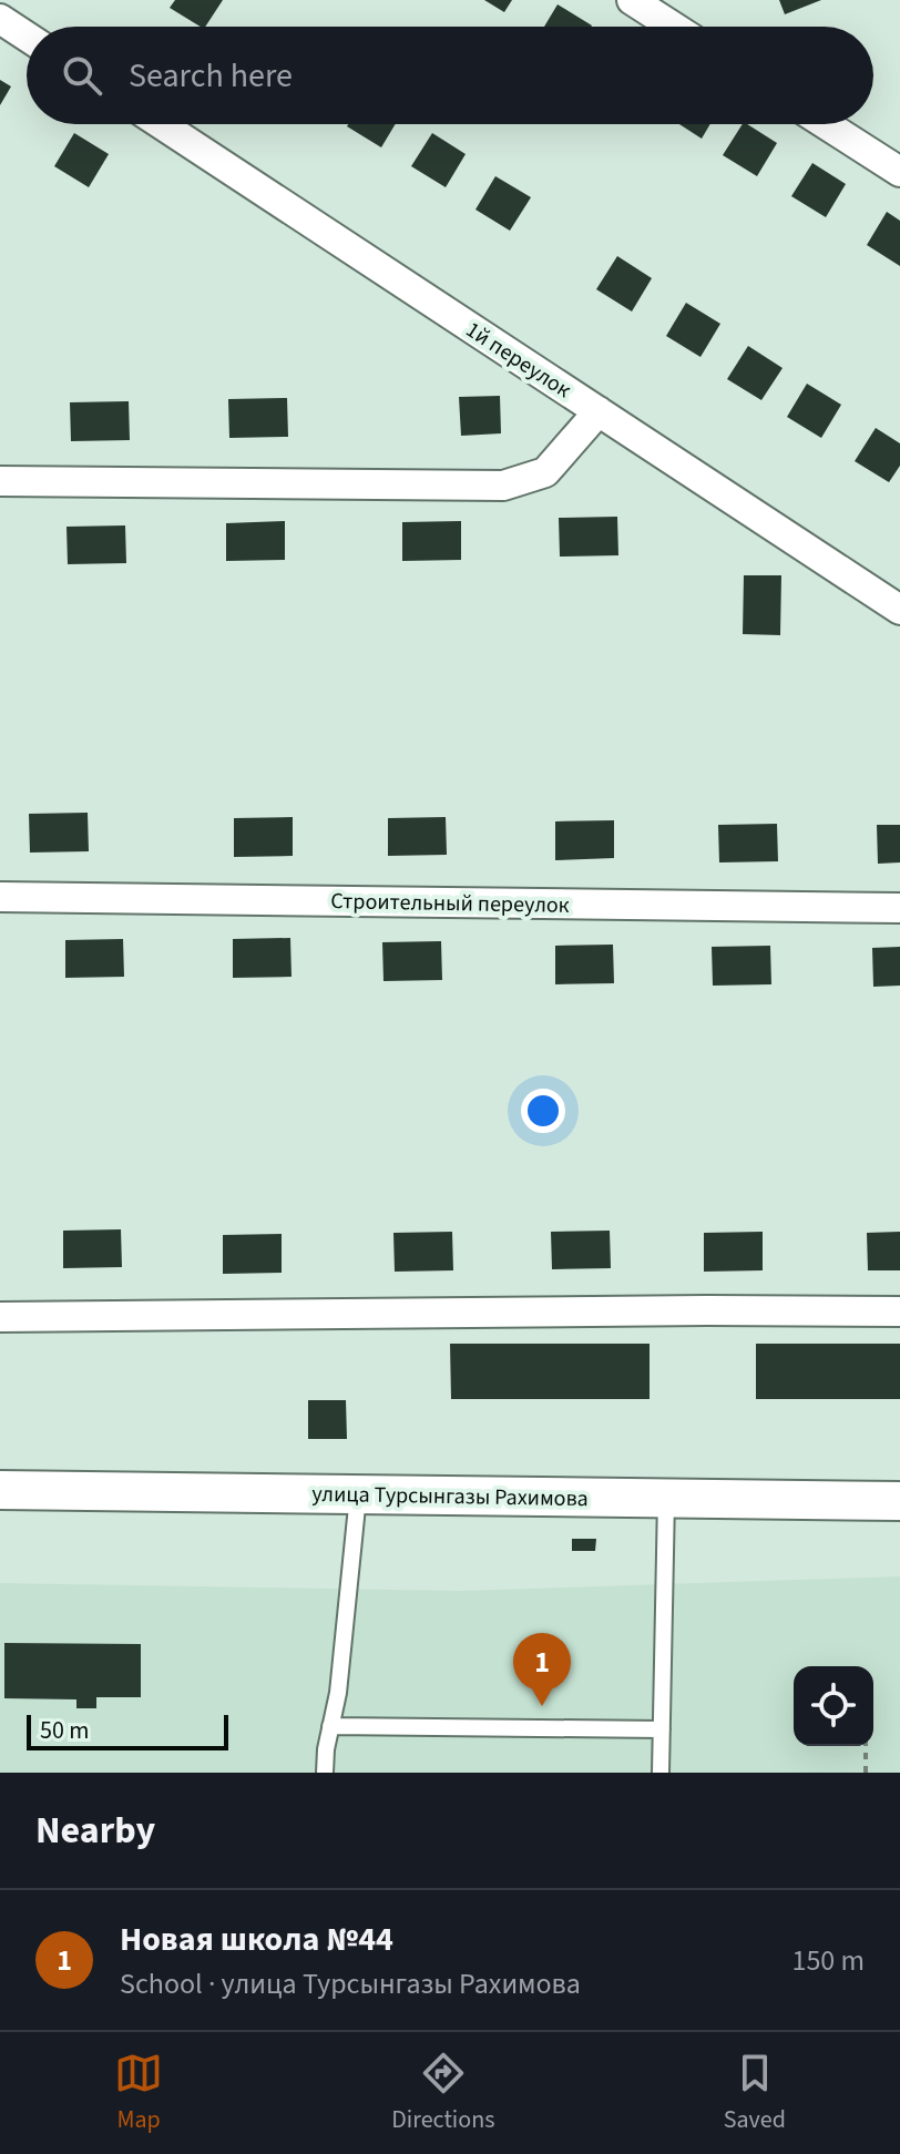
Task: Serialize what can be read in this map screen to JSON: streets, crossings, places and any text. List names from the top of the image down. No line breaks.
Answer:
{"streets":{"street":["1й переулок","Строительный переулок","улица Турсынгазы Рахимова"]},"scale_bar":"50 m","page":{"search":"Search here","pins":"1","scale":"50 m","heading":"Nearby","list":[{"mark":"1","name":"Новая школа №44","note":"School · улица Турсынгазы Рахимова","value":"150 m"}],"nav":["Map","Directions","Saved"]}}
